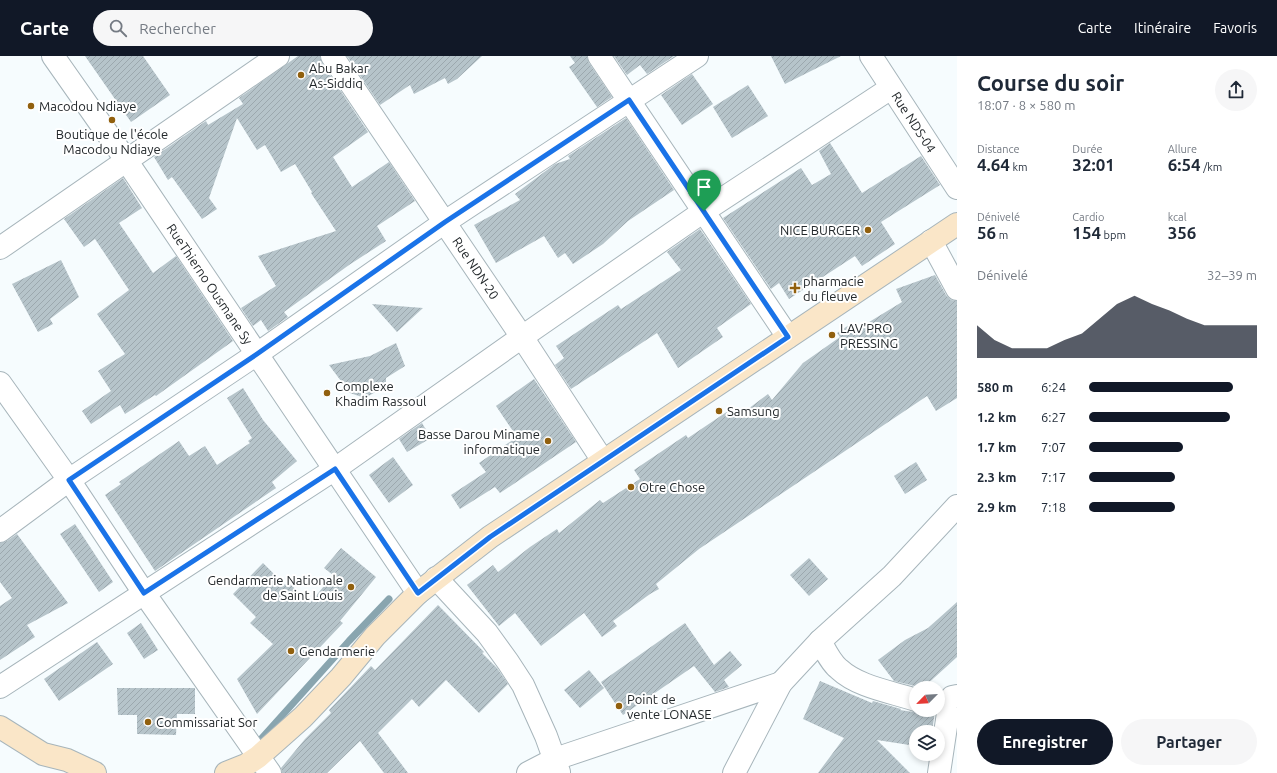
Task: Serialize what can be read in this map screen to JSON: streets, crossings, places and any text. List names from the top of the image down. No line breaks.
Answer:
{"streets":{"street":["Rue NDS-04","Rue NDN-20","RueThierno Ousmane Sy"]},"places":{"other":["Abu Bakar As-Siddiq","Macodou Ndiaye","Boutique de l'école Macodou Ndiaye","NICE BURGER","LAV'PRO PRESSING","Complexe Khadim Rassoul","Samsung","Basse Darou Miname informatique","Otre Chose","Gendarmerie Nationale de Saint Louis","Gendarmerie","Point de vente LONASE","Commissariat Sor"],"health":["pharmacie du fleuve"]},"north":"bottom left","page":{"header":"Carte","search":"Rechercher","nav":["Carte","Itinéraire","Favoris"],"heading":["Course du soir","18:07 · 8 × 580 m"],"stats":[["Distance","4.64 km"],["Durée","32:01"],["Allure","6:54 /km"],["Dénivelé","56 m"],["Cardio","154 bpm"],["kcal","356"]],"chart":["Dénivelé","32–39 m"],"list":[{"name":"580 m","note":"6:24"},{"name":"1.2 km","note":"6:27"},{"name":"1.7 km","note":"7:07"},{"name":"2.3 km","note":"7:17"},{"name":"2.9 km","note":"7:18"}],"buttons":["Enregistrer","Partager"]}}
